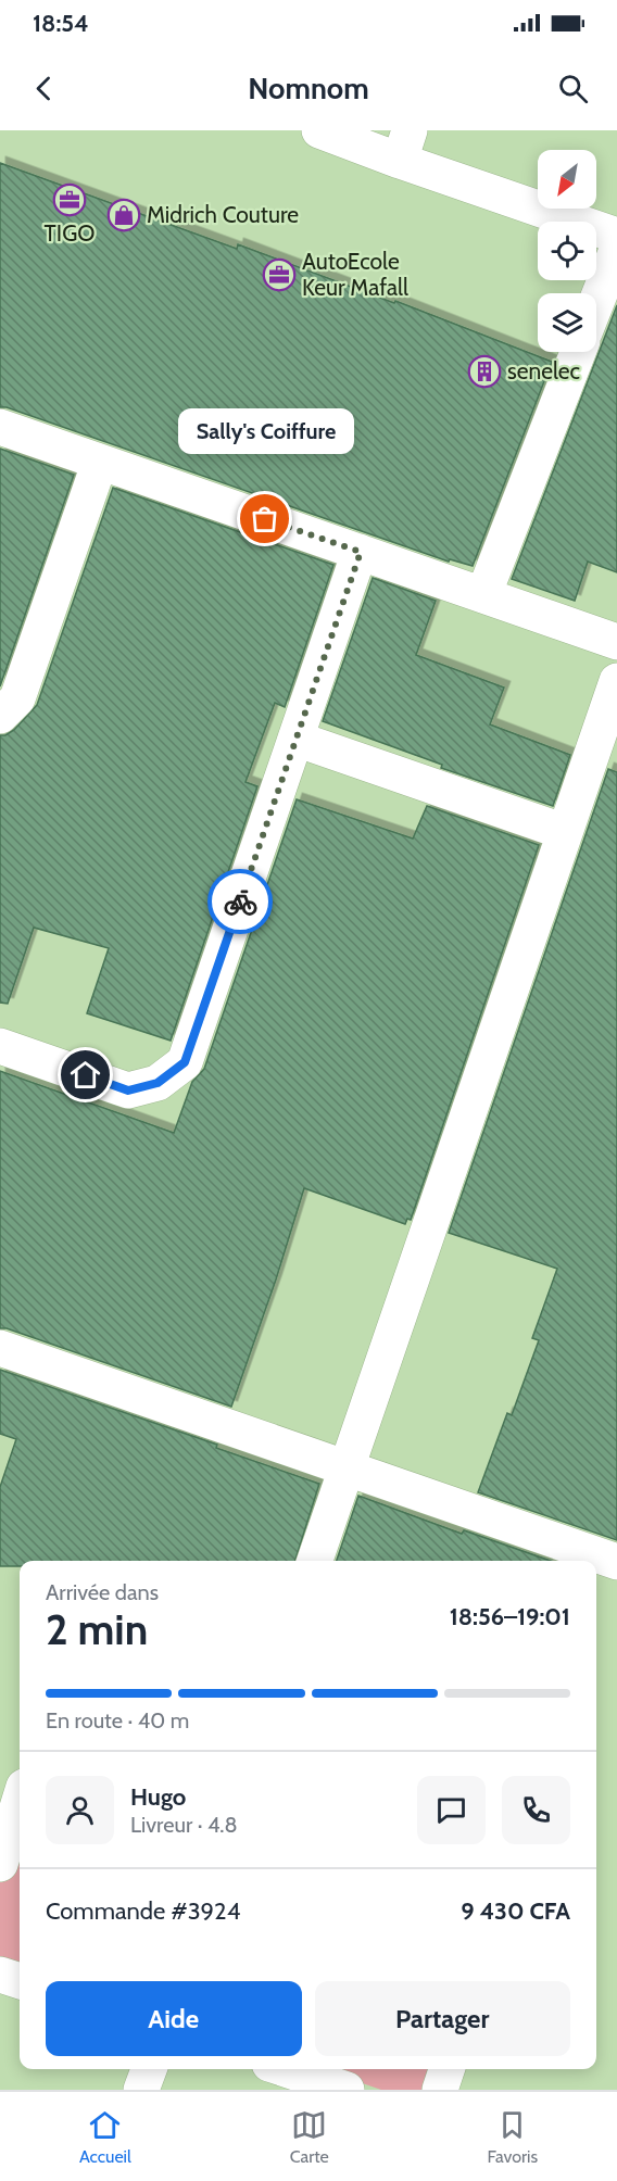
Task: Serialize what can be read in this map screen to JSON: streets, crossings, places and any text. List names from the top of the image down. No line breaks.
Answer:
{"places":{"office":["TIGO","AutoEcole Keur Mafall"],"shop":["Midrich Couture"],"building":["senelec"],"other":["Sally's Coiffure"]},"north":"bottom left","page":{"status":"18:54","header":"Nomnom","bubble":"Sally's Coiffure","heading":["2 min","Arrivée dans","18:56–19:01"],"panel":["Hugo","Livreur · 4.8","Commande #3924","9 430 CFA"],"bar":"En route · 40 m","buttons":["Aide","Partager"],"tabs":["Accueil","Carte","Favoris"]}}
